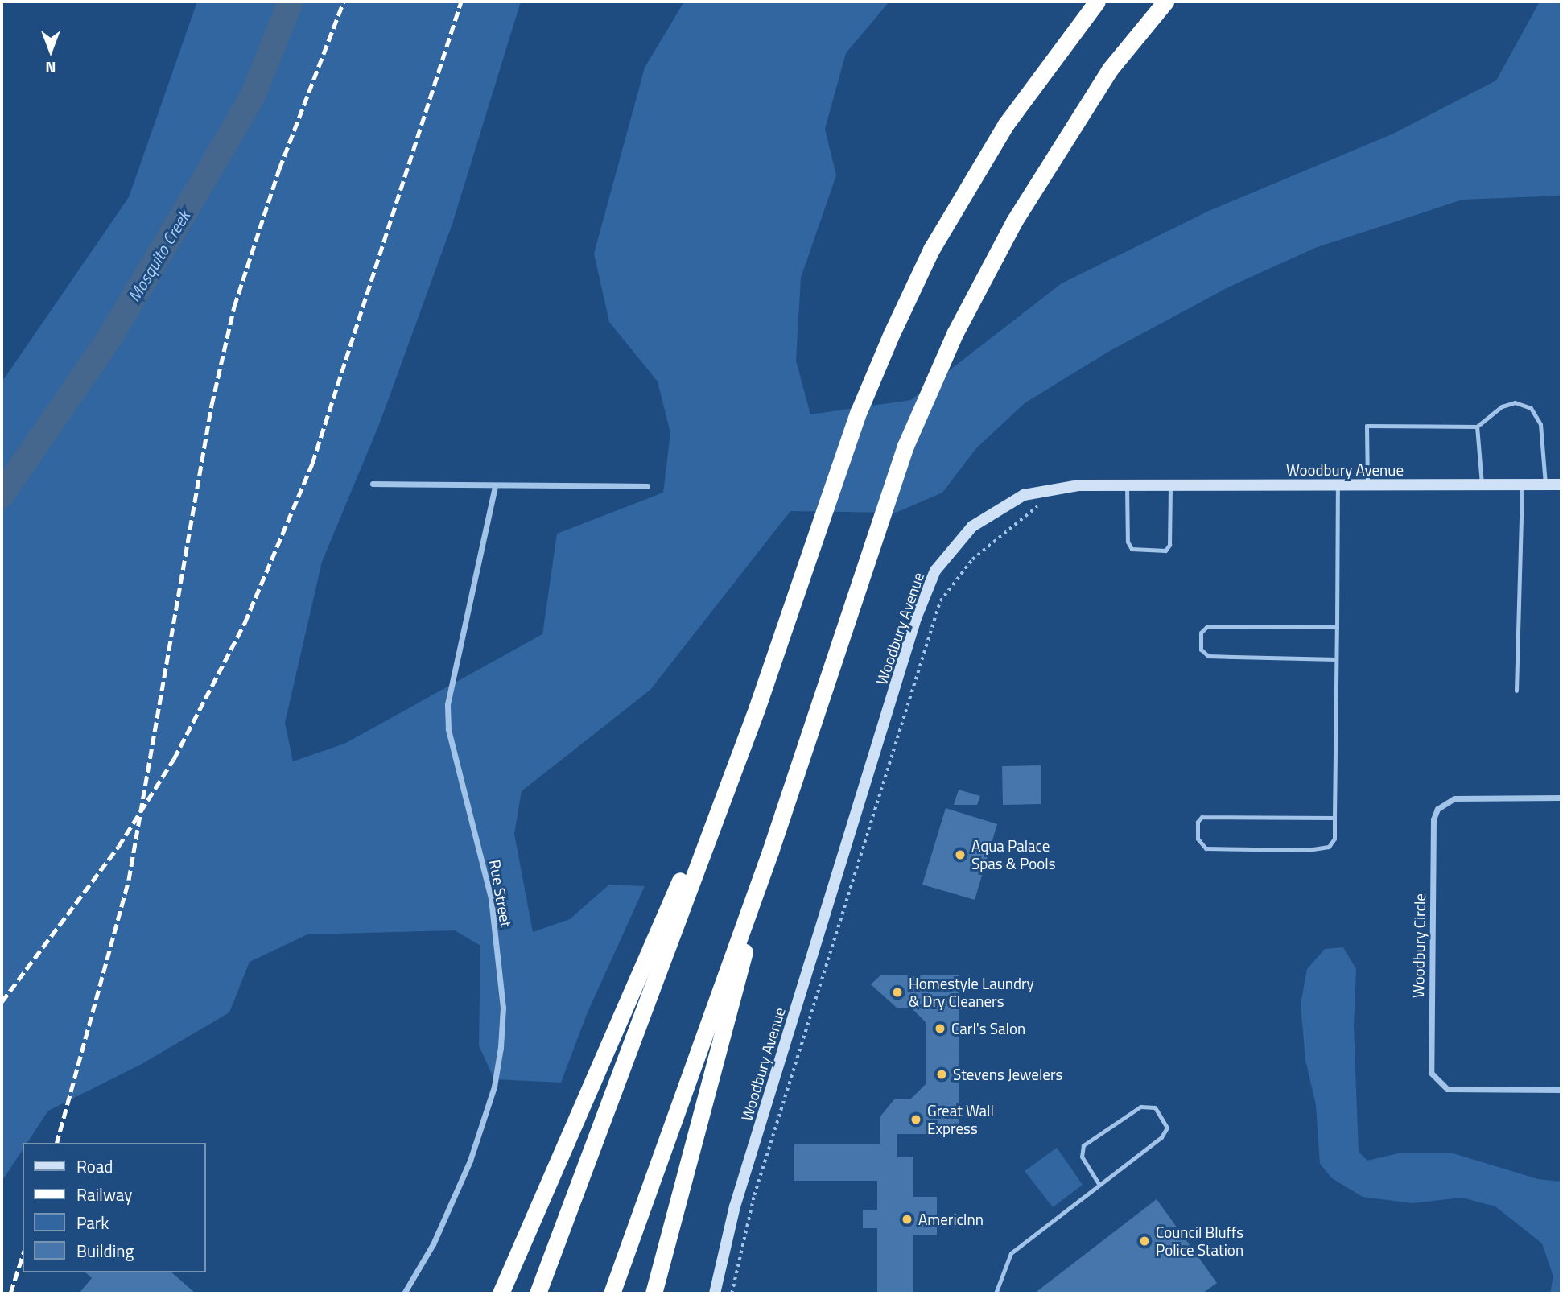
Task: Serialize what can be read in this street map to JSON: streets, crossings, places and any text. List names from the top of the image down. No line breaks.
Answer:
{"streets":{"main road":["Woodbury Avenue"],"street":["Rue Street","Woodbury Circle"]},"water":["Mosquito Creek"],"places":["Aqua Palace Spas & Pools","Homestyle Laundry & Dry Cleaners","Carl's Salon","Stevens Jewelers","Great Wall Express","AmericInn","Council Bluffs Police Station"],"legend":["Road","Railway","Park","Building"],"north":"bottom"}
